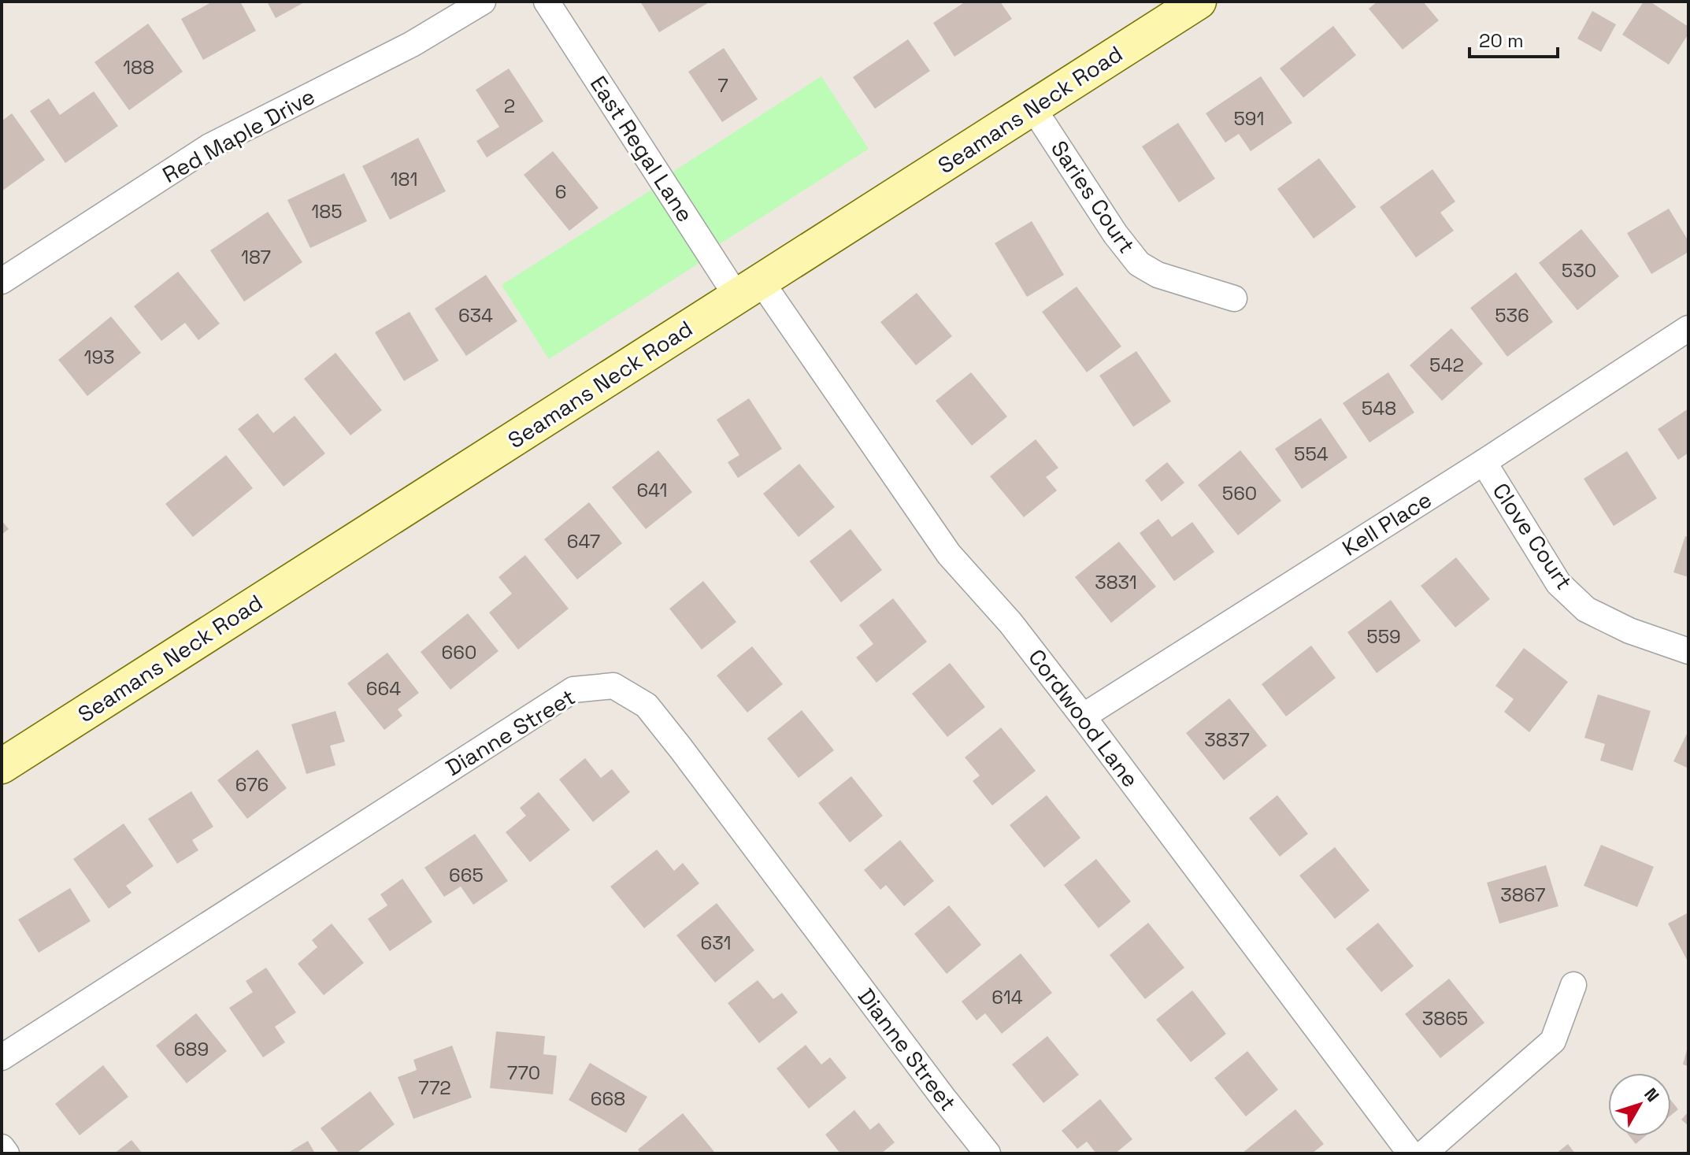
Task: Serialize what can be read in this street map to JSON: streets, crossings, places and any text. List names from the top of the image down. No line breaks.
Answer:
{"streets":{"main road":["Seamans Neck Road"],"street":["Red Maple Drive","East Regal Lane","Saries Court","Kell Place","Clove Court","Cordwood Lane","Dianne Street"]},"crossings":[["Seamans Neck Road","East Regal Lane"],["Seamans Neck Road","Saries Court"],["Seamans Neck Road","Cordwood Lane"],["East Regal Lane","Cordwood Lane"],["Kell Place","Clove Court"],["Kell Place","Cordwood Lane"]],"house_numbers":["188","7","2","591","181","6","185","187","530","634","536","193","542","548","554","641","560","647","3831","559","660","664","3837","676","665","3867","631","614","3865","689","770","772","668"],"scale_bar":"20 m","north":"top right"}
